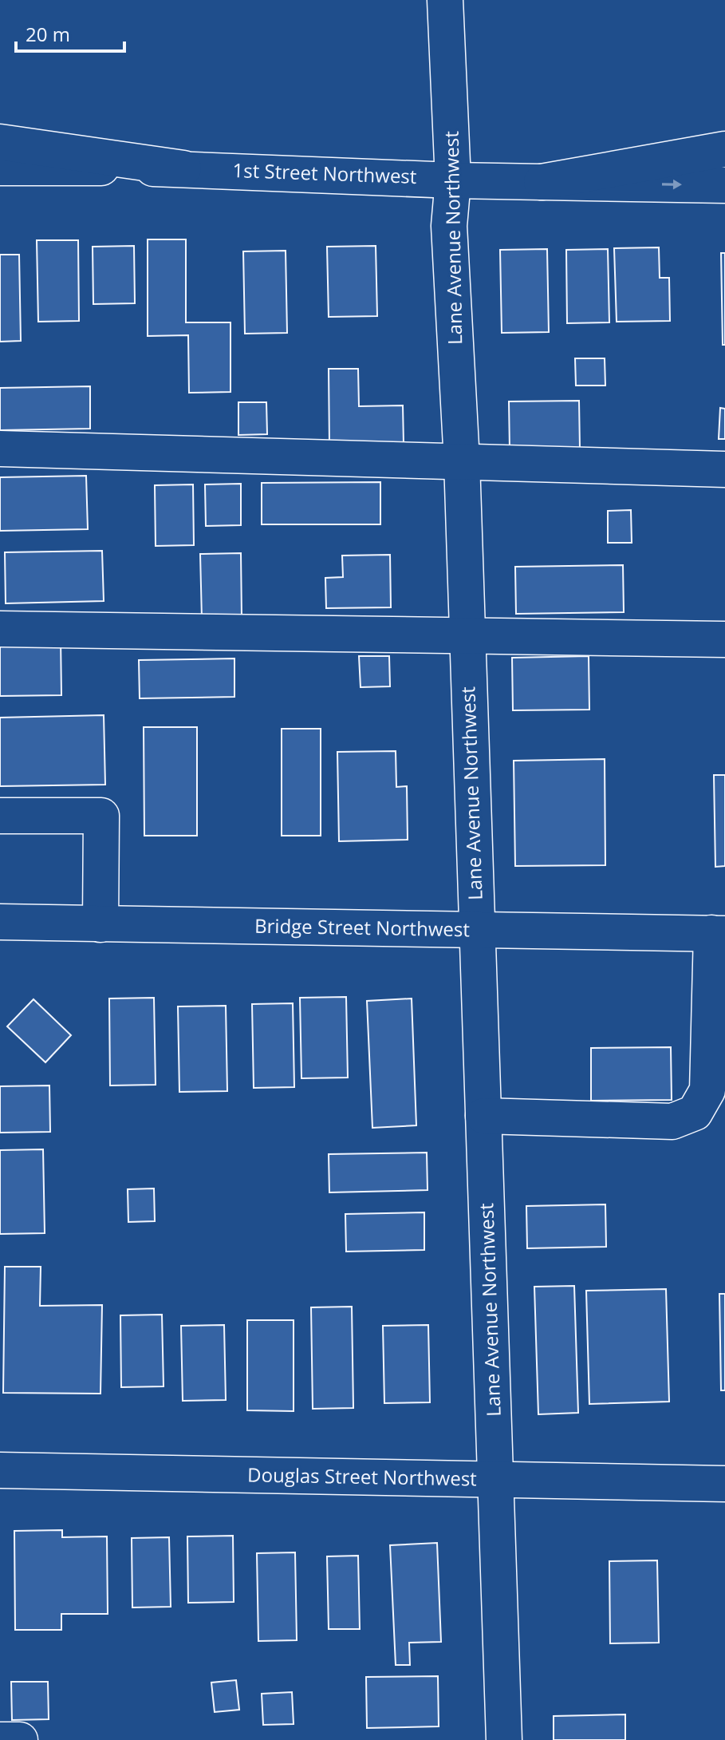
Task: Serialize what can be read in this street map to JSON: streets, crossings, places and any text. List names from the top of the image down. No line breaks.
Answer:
{"streets":{"main road":["1st Street Northwest","Lane Avenue Northwest","Bridge Street Northwest","Douglas Street Northwest"]},"crossings":[["1st Street Northwest","Lane Avenue Northwest"],["Lane Avenue Northwest","Bridge Street Northwest"],["Lane Avenue Northwest","Douglas Street Northwest"]],"scale_bar":"20 m"}
